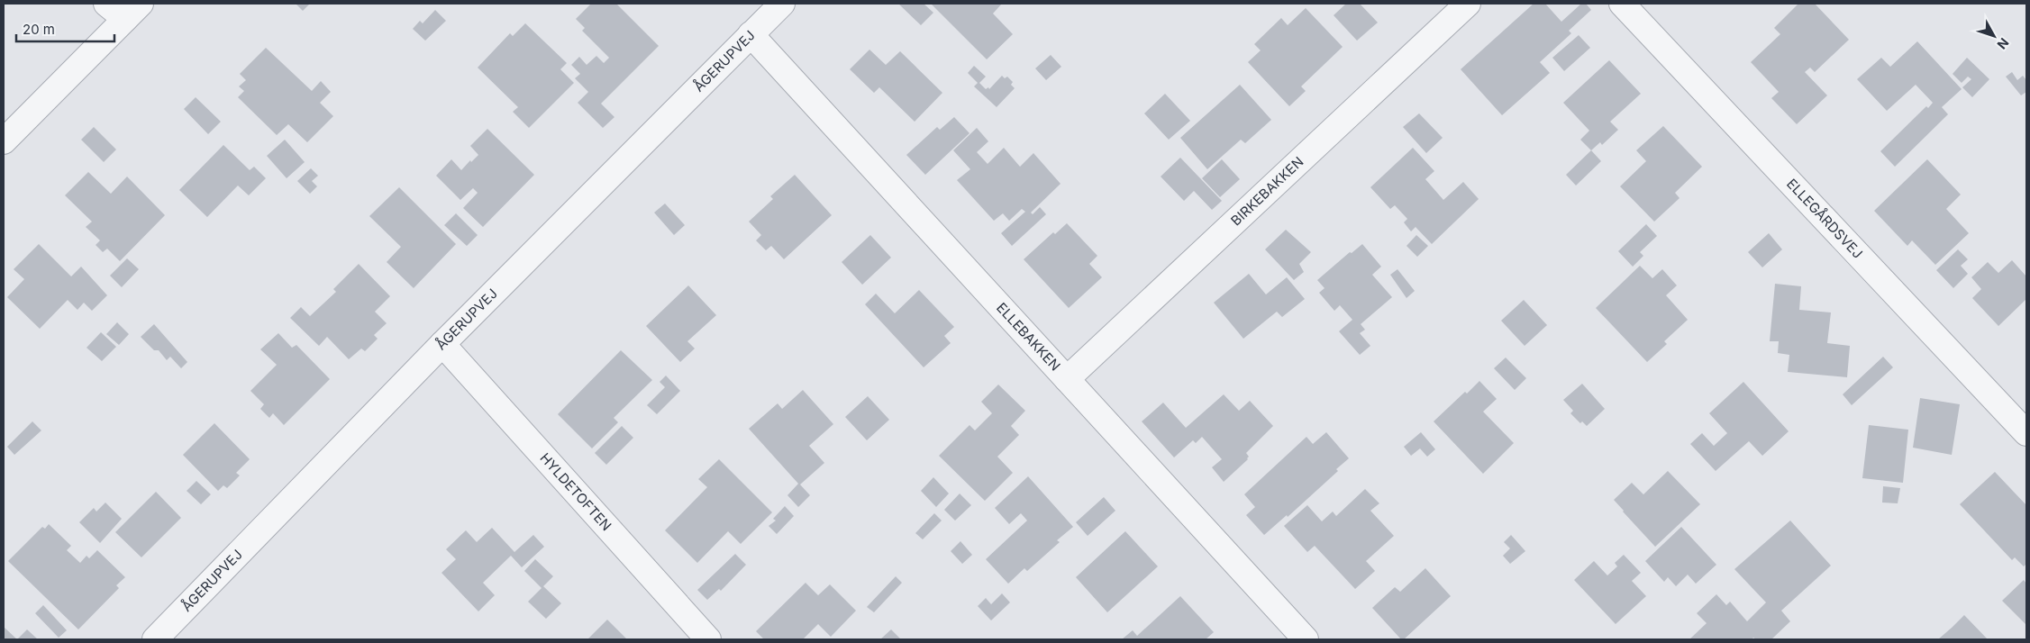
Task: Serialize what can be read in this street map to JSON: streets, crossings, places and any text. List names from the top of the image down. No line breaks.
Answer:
{"streets":{"street":["ÅGERUPVEJ","BIRKEBAKKEN","ELLEGÅRDSVEJ","ELLEBAKKEN","HYLDETOFTEN"]},"crossings":[["ÅGERUPVEJ","ELLEBAKKEN"],["ÅGERUPVEJ","HYLDETOFTEN"],["BIRKEBAKKEN","ELLEBAKKEN"]],"scale_bar":"20 m","north":"bottom right"}
